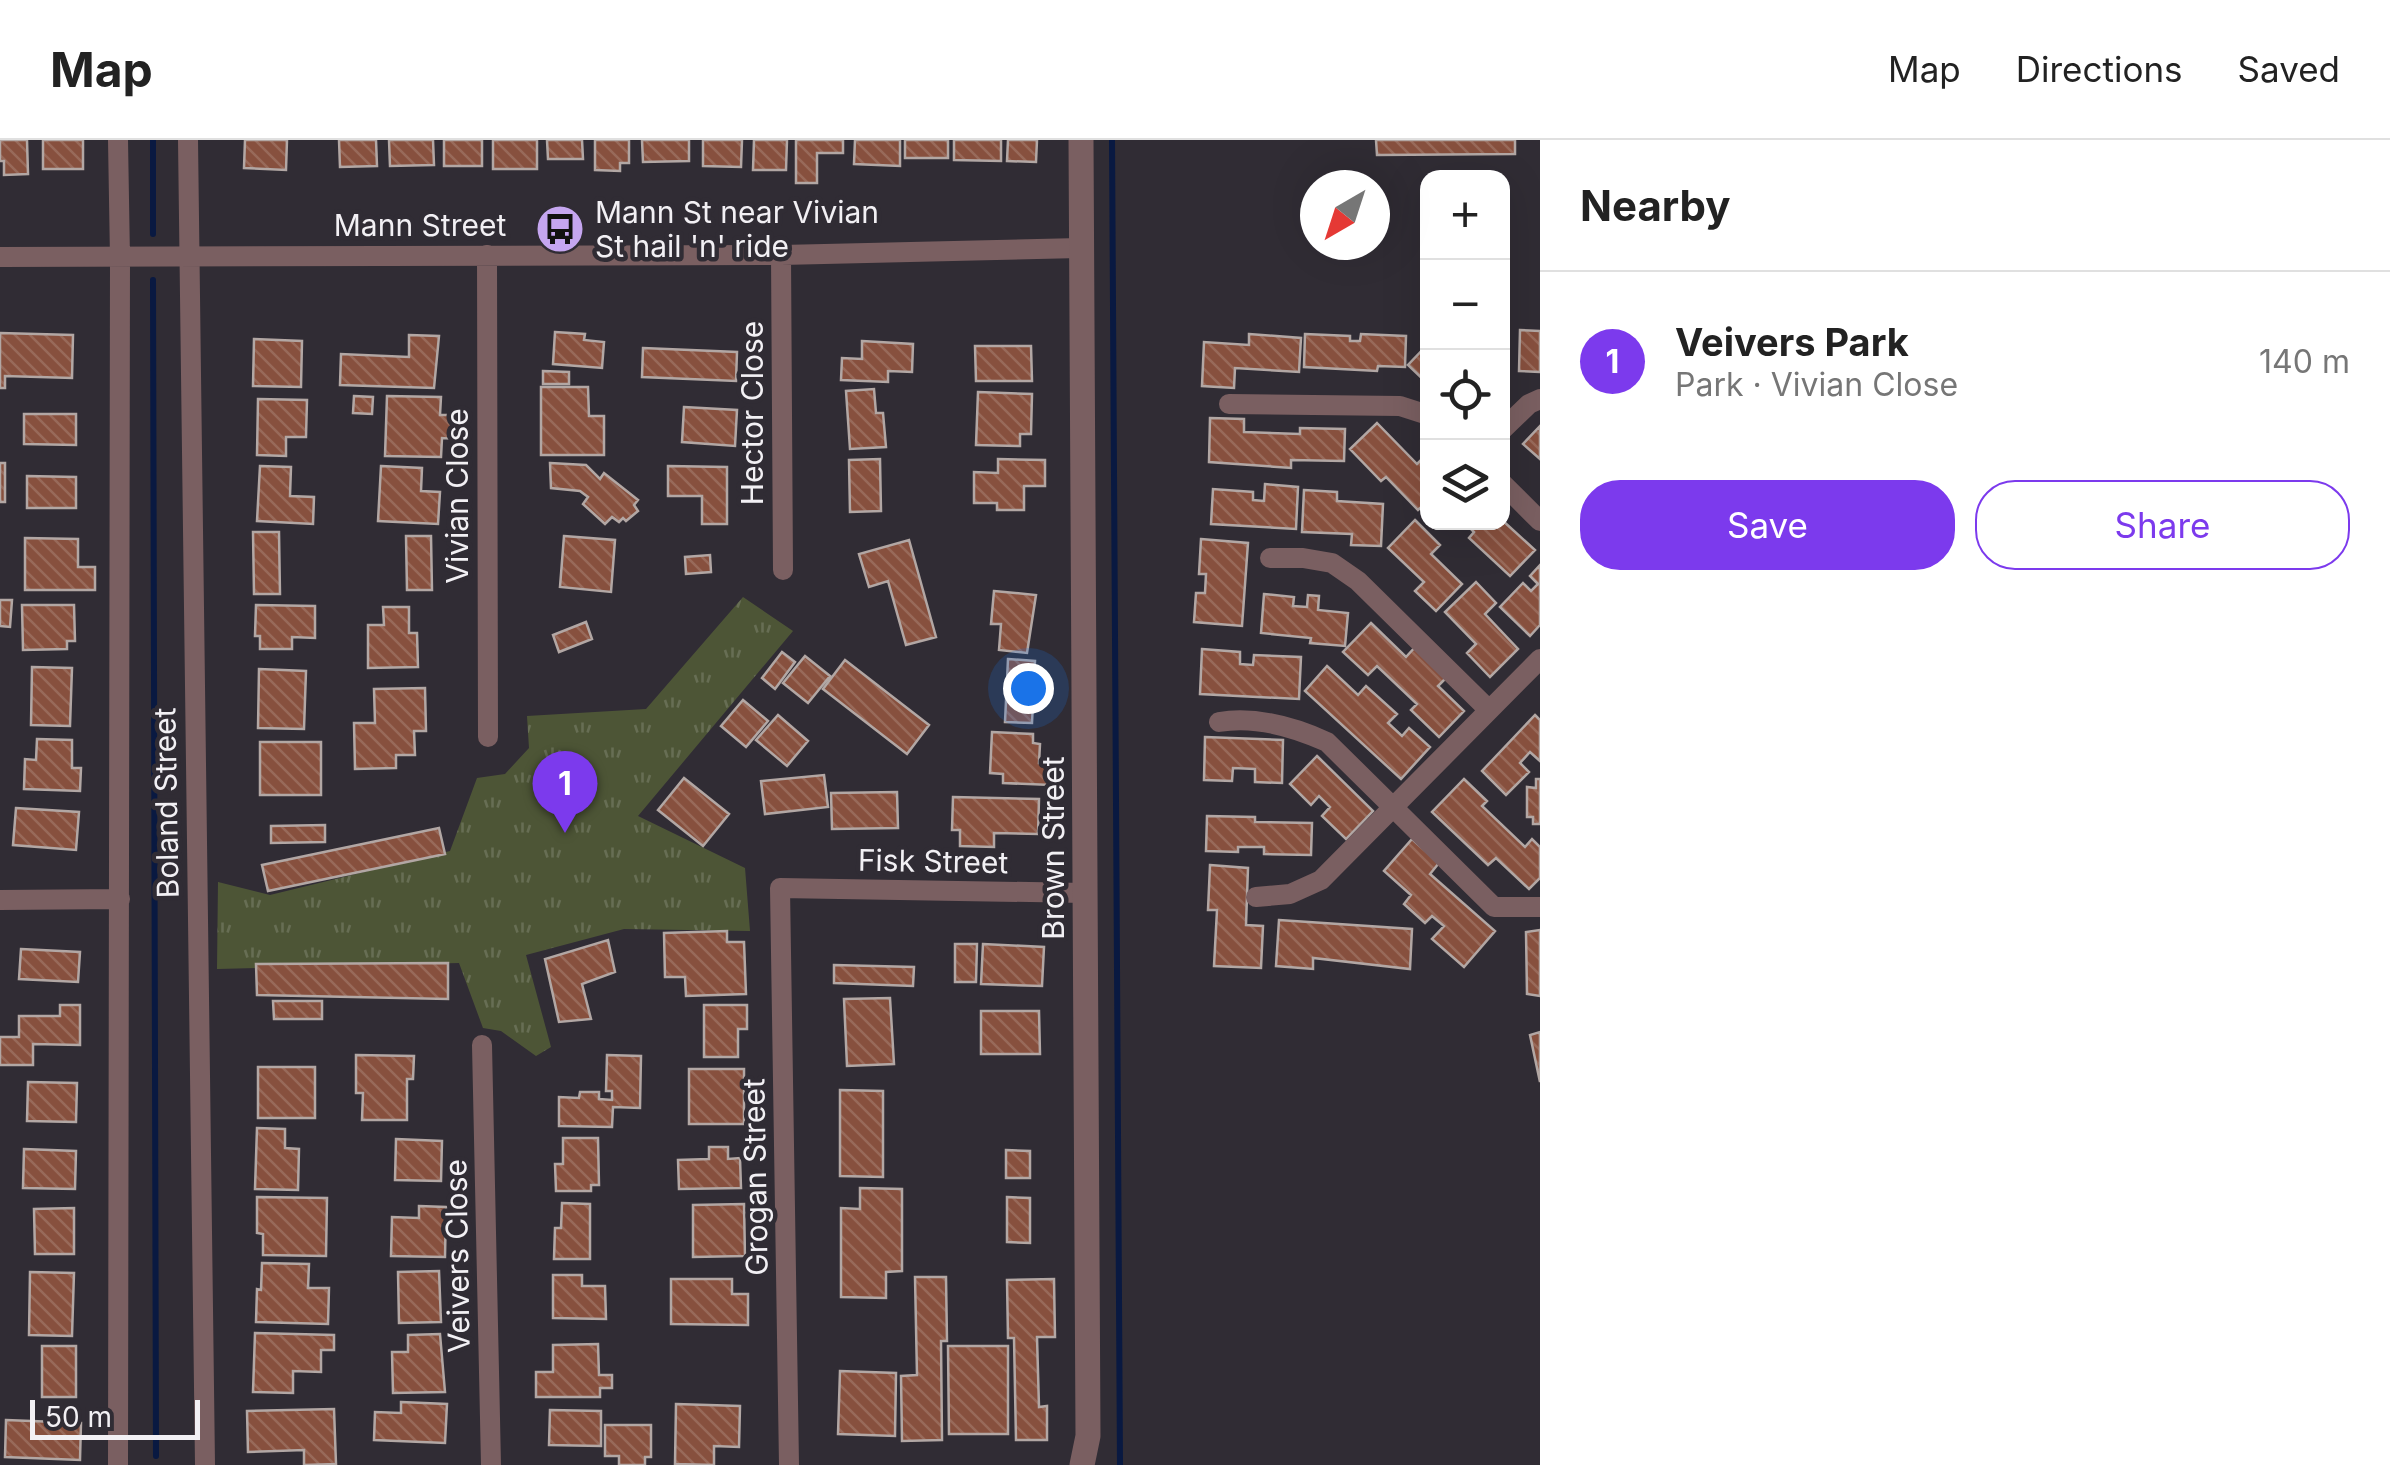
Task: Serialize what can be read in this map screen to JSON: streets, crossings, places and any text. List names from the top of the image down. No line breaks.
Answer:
{"streets":{"street":["Mann Street","Hector Close","Vivian Close","Boland Street","Brown Street","Fisk Street","Grogan Street","Veivers Close"]},"crossings":[["Mann Street","Hector Close"],["Mann Street","Vivian Close"],["Mann Street","Boland Street"],["Mann Street","Brown Street"],["Brown Street","Fisk Street"],["Fisk Street","Grogan Street"]],"places":{"bus stop":["Mann St near Vivian St hail 'n' ride"]},"scale_bar":"50 m","north":"bottom left","page":{"header":"Map","nav":["Map","Directions","Saved"],"heading":"Nearby","map_buttons":["+","−"],"list":[{"mark":"1","name":"Veivers Park","note":"Park · Vivian Close","value":"140 m"}],"buttons":["Save","Share"],"pins":"1","scale":"50 m"}}
